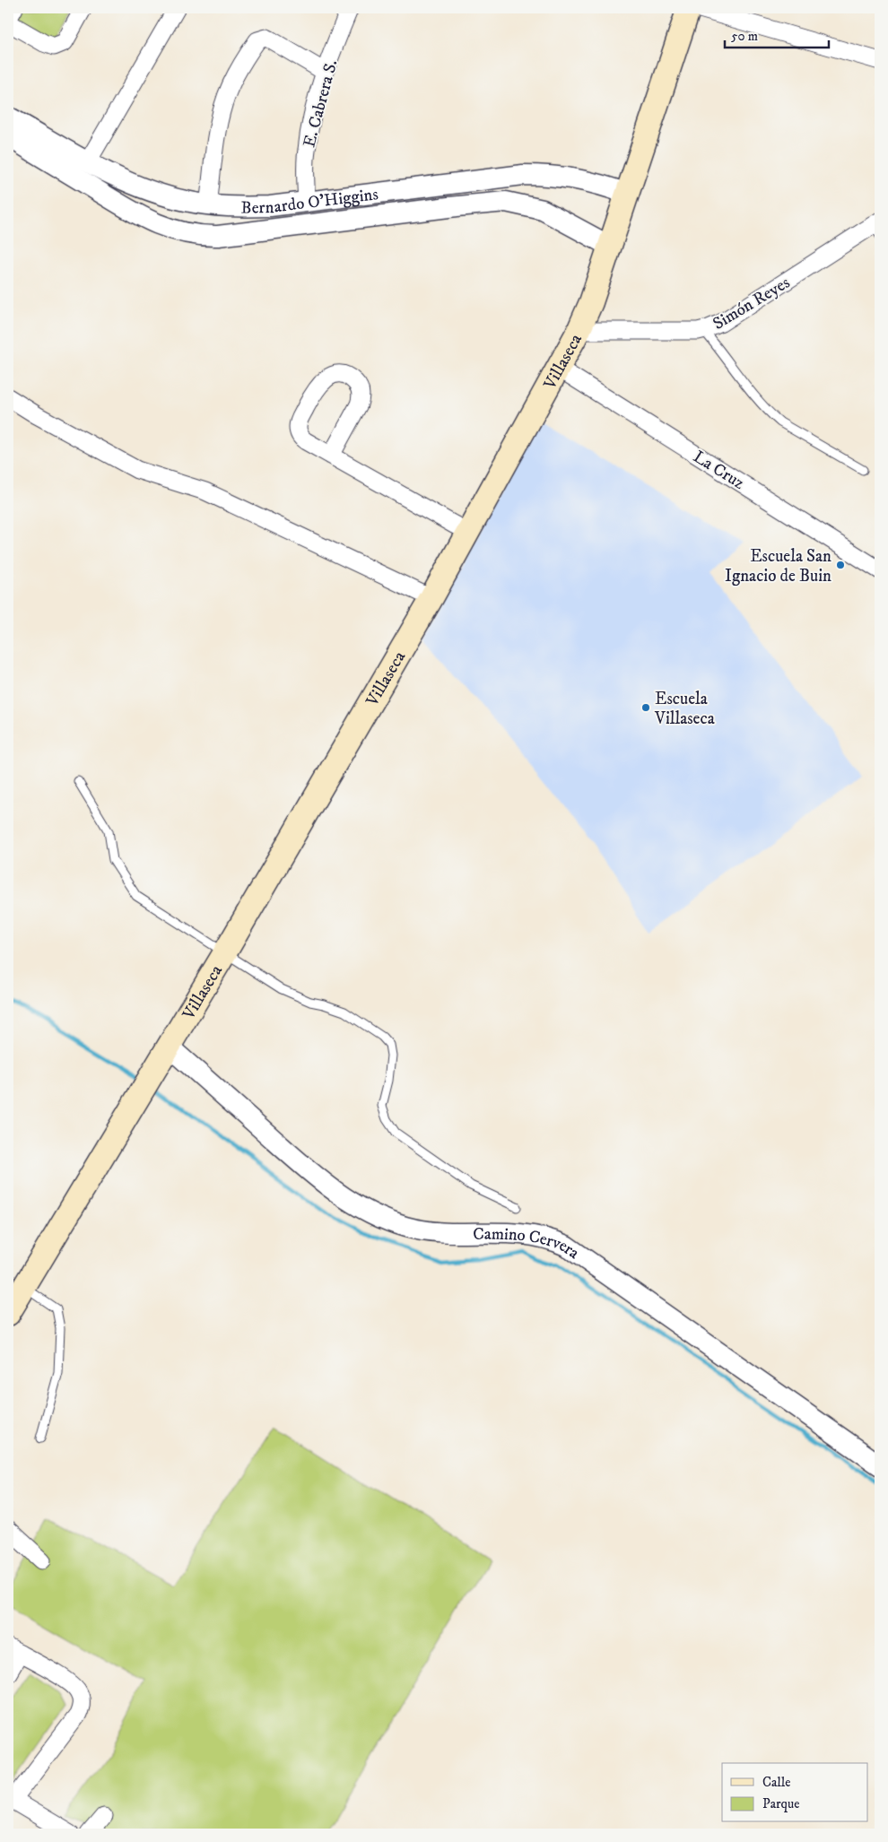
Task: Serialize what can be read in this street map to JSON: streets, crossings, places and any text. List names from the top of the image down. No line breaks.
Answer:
{"streets":{"main road":["Villaseca"],"street":["E. Cabrera S.","Bernardo O'Higgins","Simón Reyes","La Cruz","Camino Cervera"]},"crossings":[["E. Cabrera S.","Bernardo O'Higgins"],["Bernardo O'Higgins","Villaseca"],["Simón Reyes","Villaseca"],["Villaseca","La Cruz"],["Villaseca","Camino Cervera"]],"places":["Escuela San Ignacio de Buin","Escuela Villaseca"],"legend":["Calle","Parque"],"scale_bar":"50 m"}
